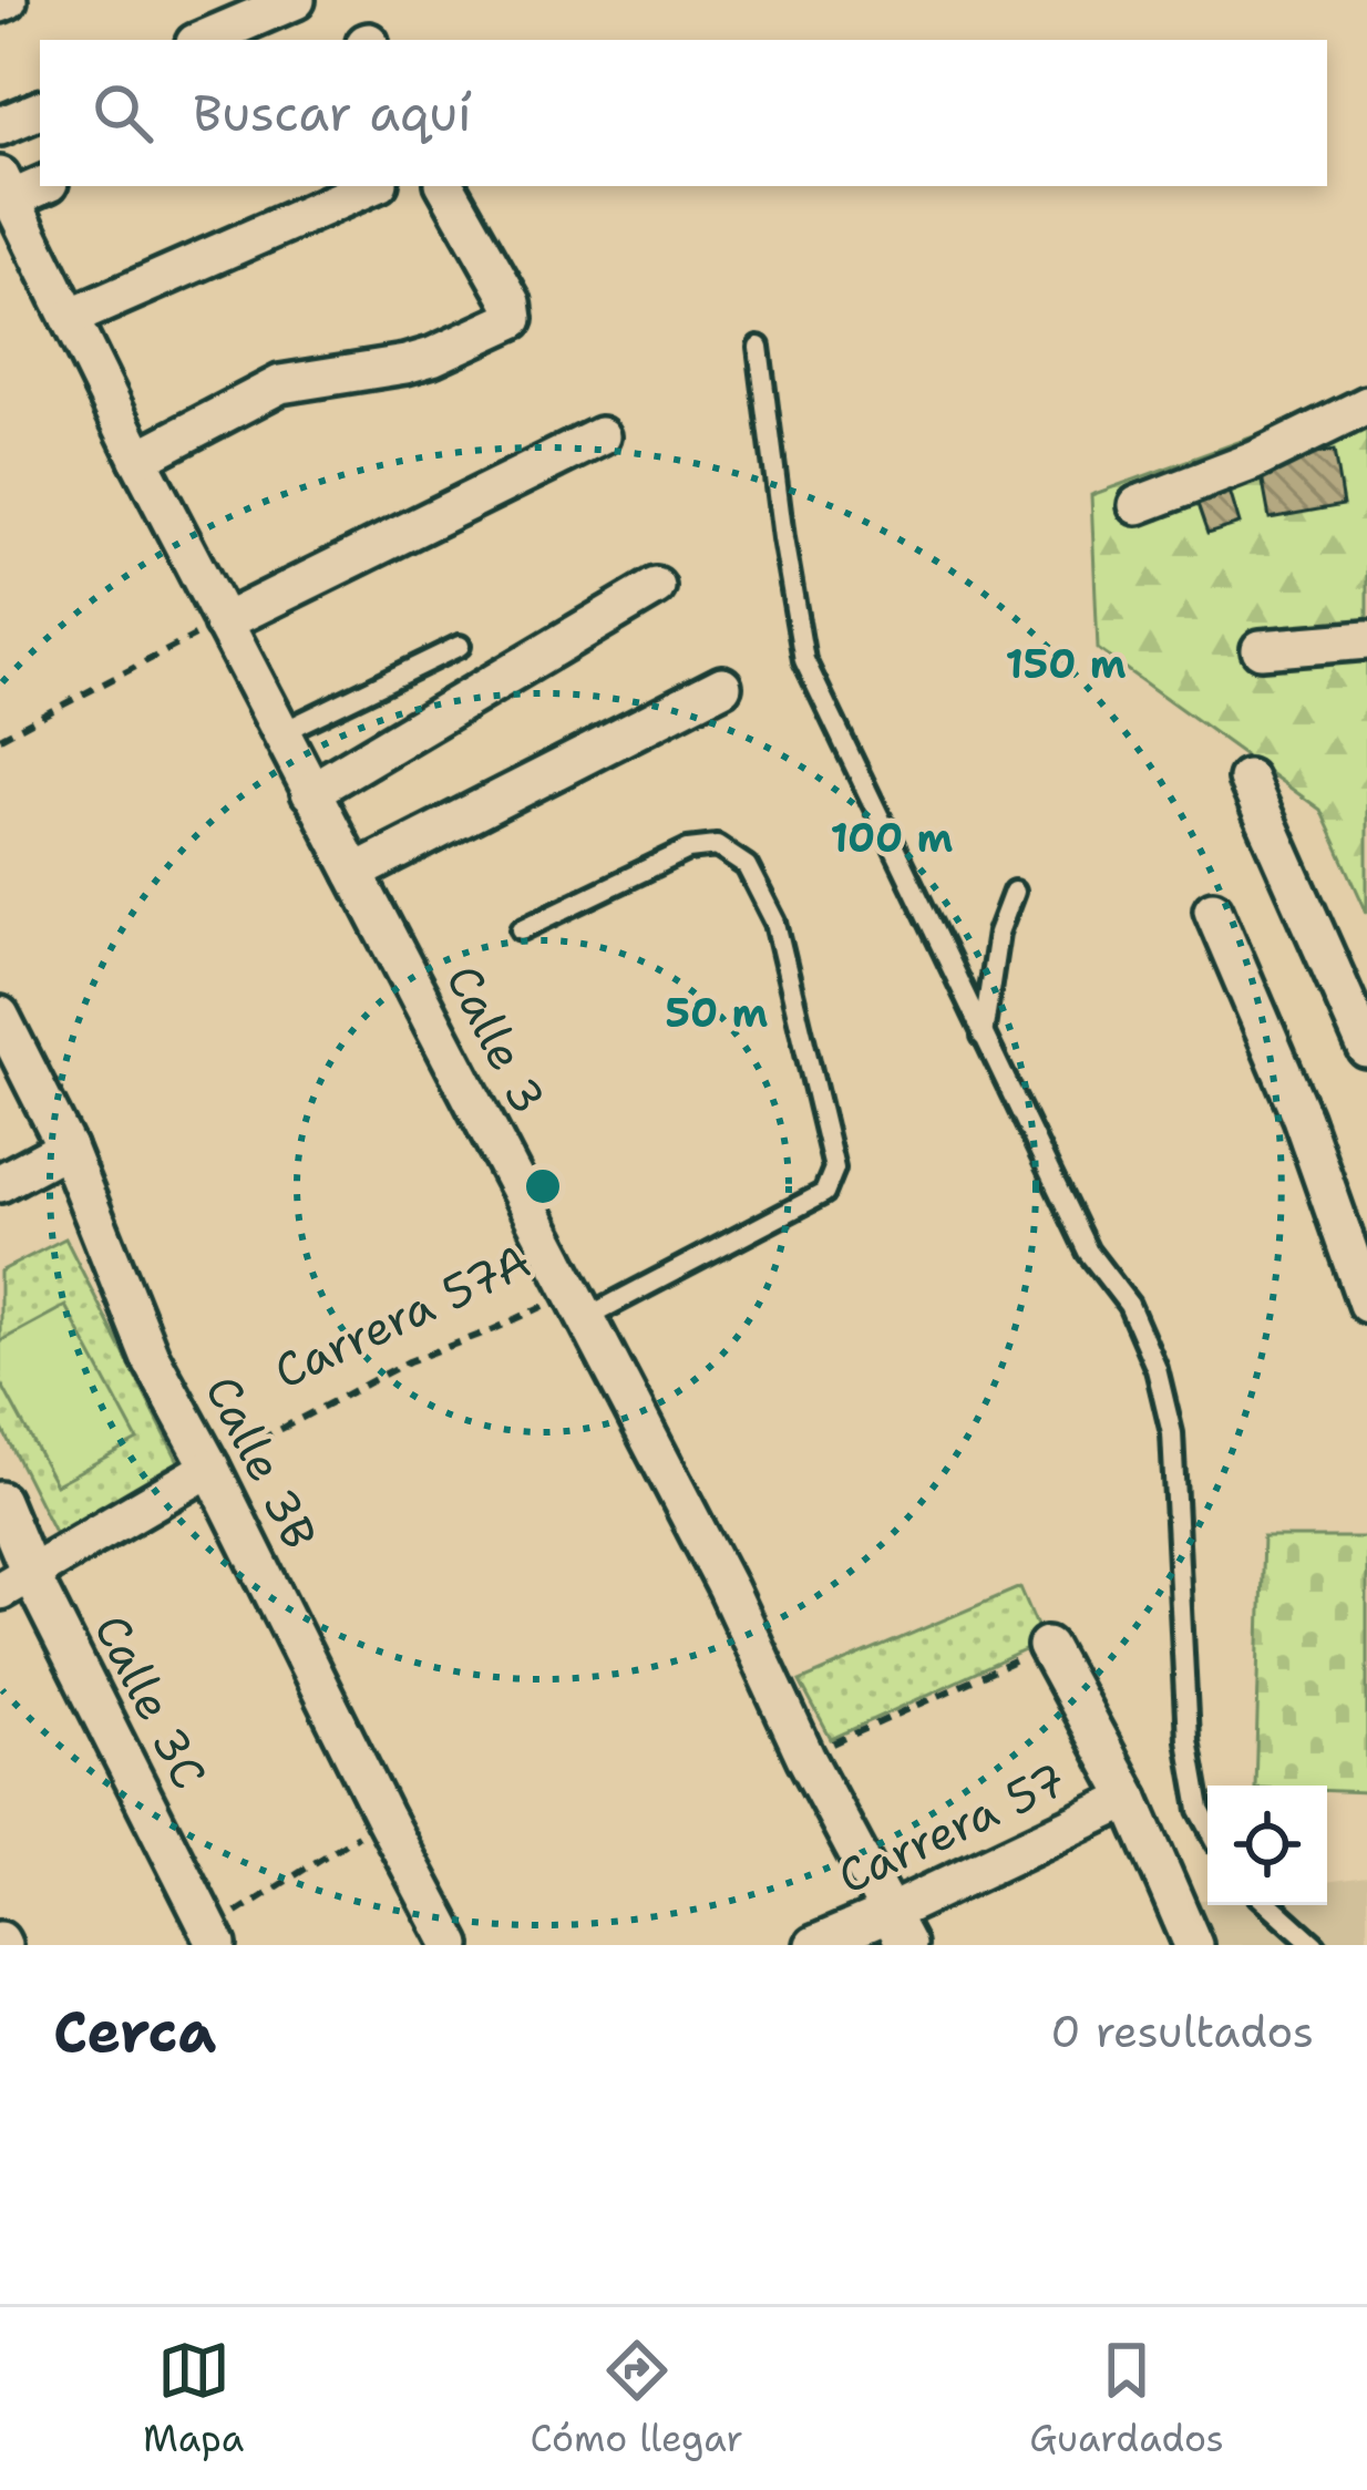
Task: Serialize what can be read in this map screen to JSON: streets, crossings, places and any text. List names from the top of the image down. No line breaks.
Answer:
{"streets":{"street":["Calle 3","Calle 3B","Calle 3C","Carrera 57"],"path":["Carrera 57A"]},"crossings":[["Calle 3","Carrera 57A"],["Calle 3","Carrera 57"],["Carrera 57A","Calle 3B"]],"page":{"search":"Buscar aquí","heading":["Cerca","0 resultados"],"nav":["Mapa","Cómo llegar","Guardados"]},"rings":["150 m","100 m","50 m"]}
